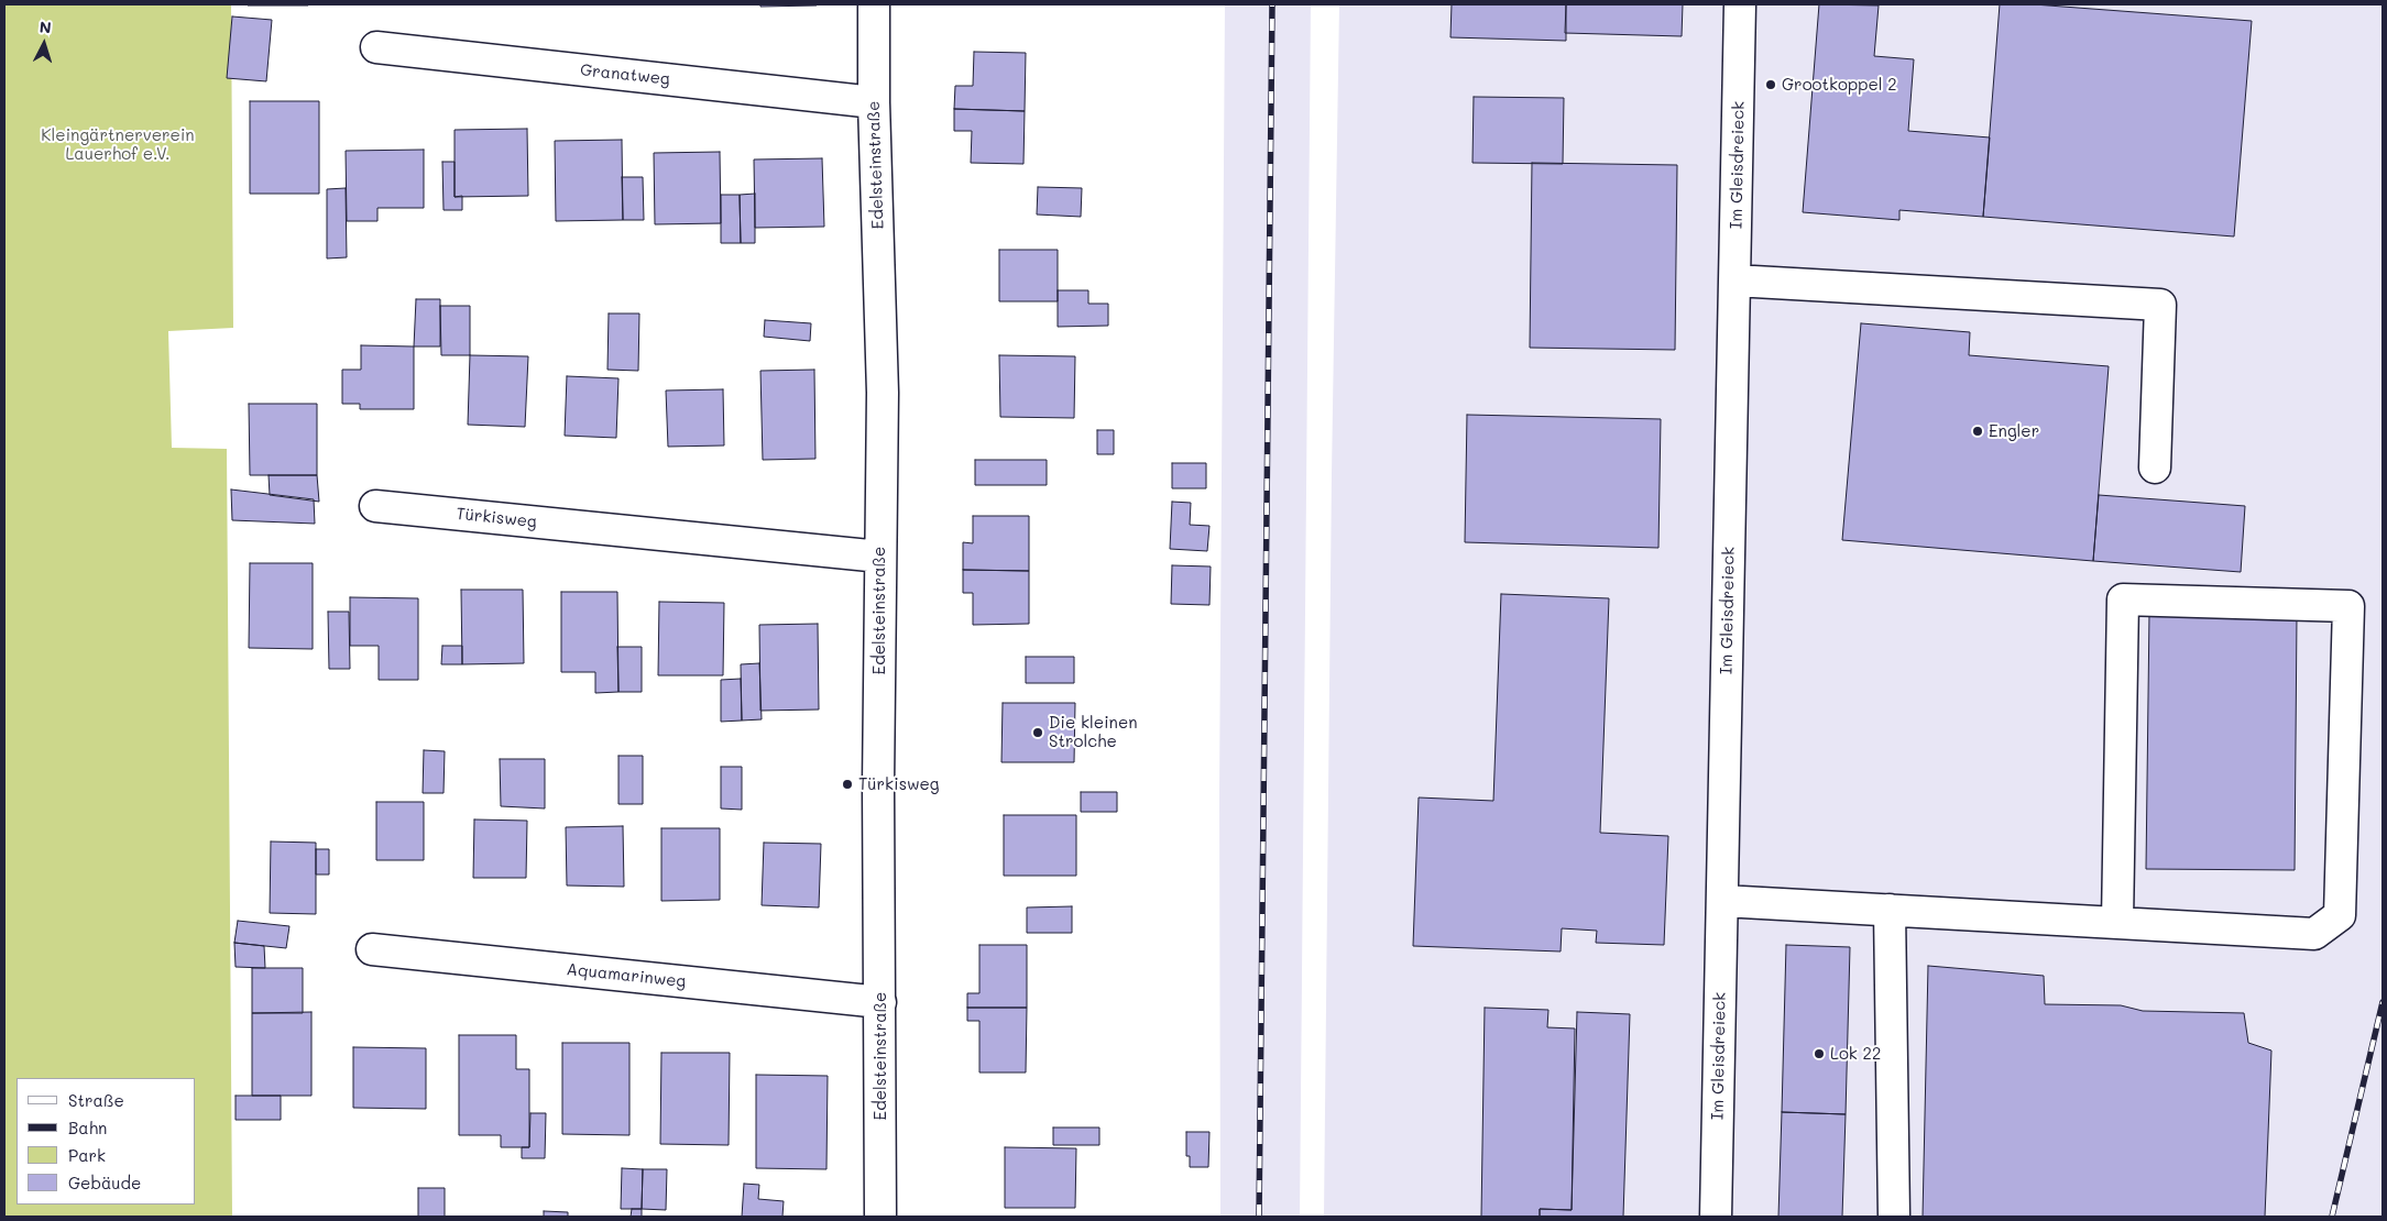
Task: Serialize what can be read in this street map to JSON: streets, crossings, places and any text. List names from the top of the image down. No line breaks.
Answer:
{"streets":{"street":["Granatweg","Edelsteinstraße","Im Gleisdreieck","Türkisweg","Aquamarinweg"]},"crossings":[["Granatweg","Edelsteinstraße"],["Edelsteinstraße","Türkisweg"],["Edelsteinstraße","Aquamarinweg"]],"parks":["Kleingärtnerverein Lauerhof e.V."],"places":["Grootkoppel 2","Engler","Die kleinen Strolche","Türkisweg","Lok 22"],"legend":["Straße","Bahn","Park","Gebäude"],"north":"top"}
